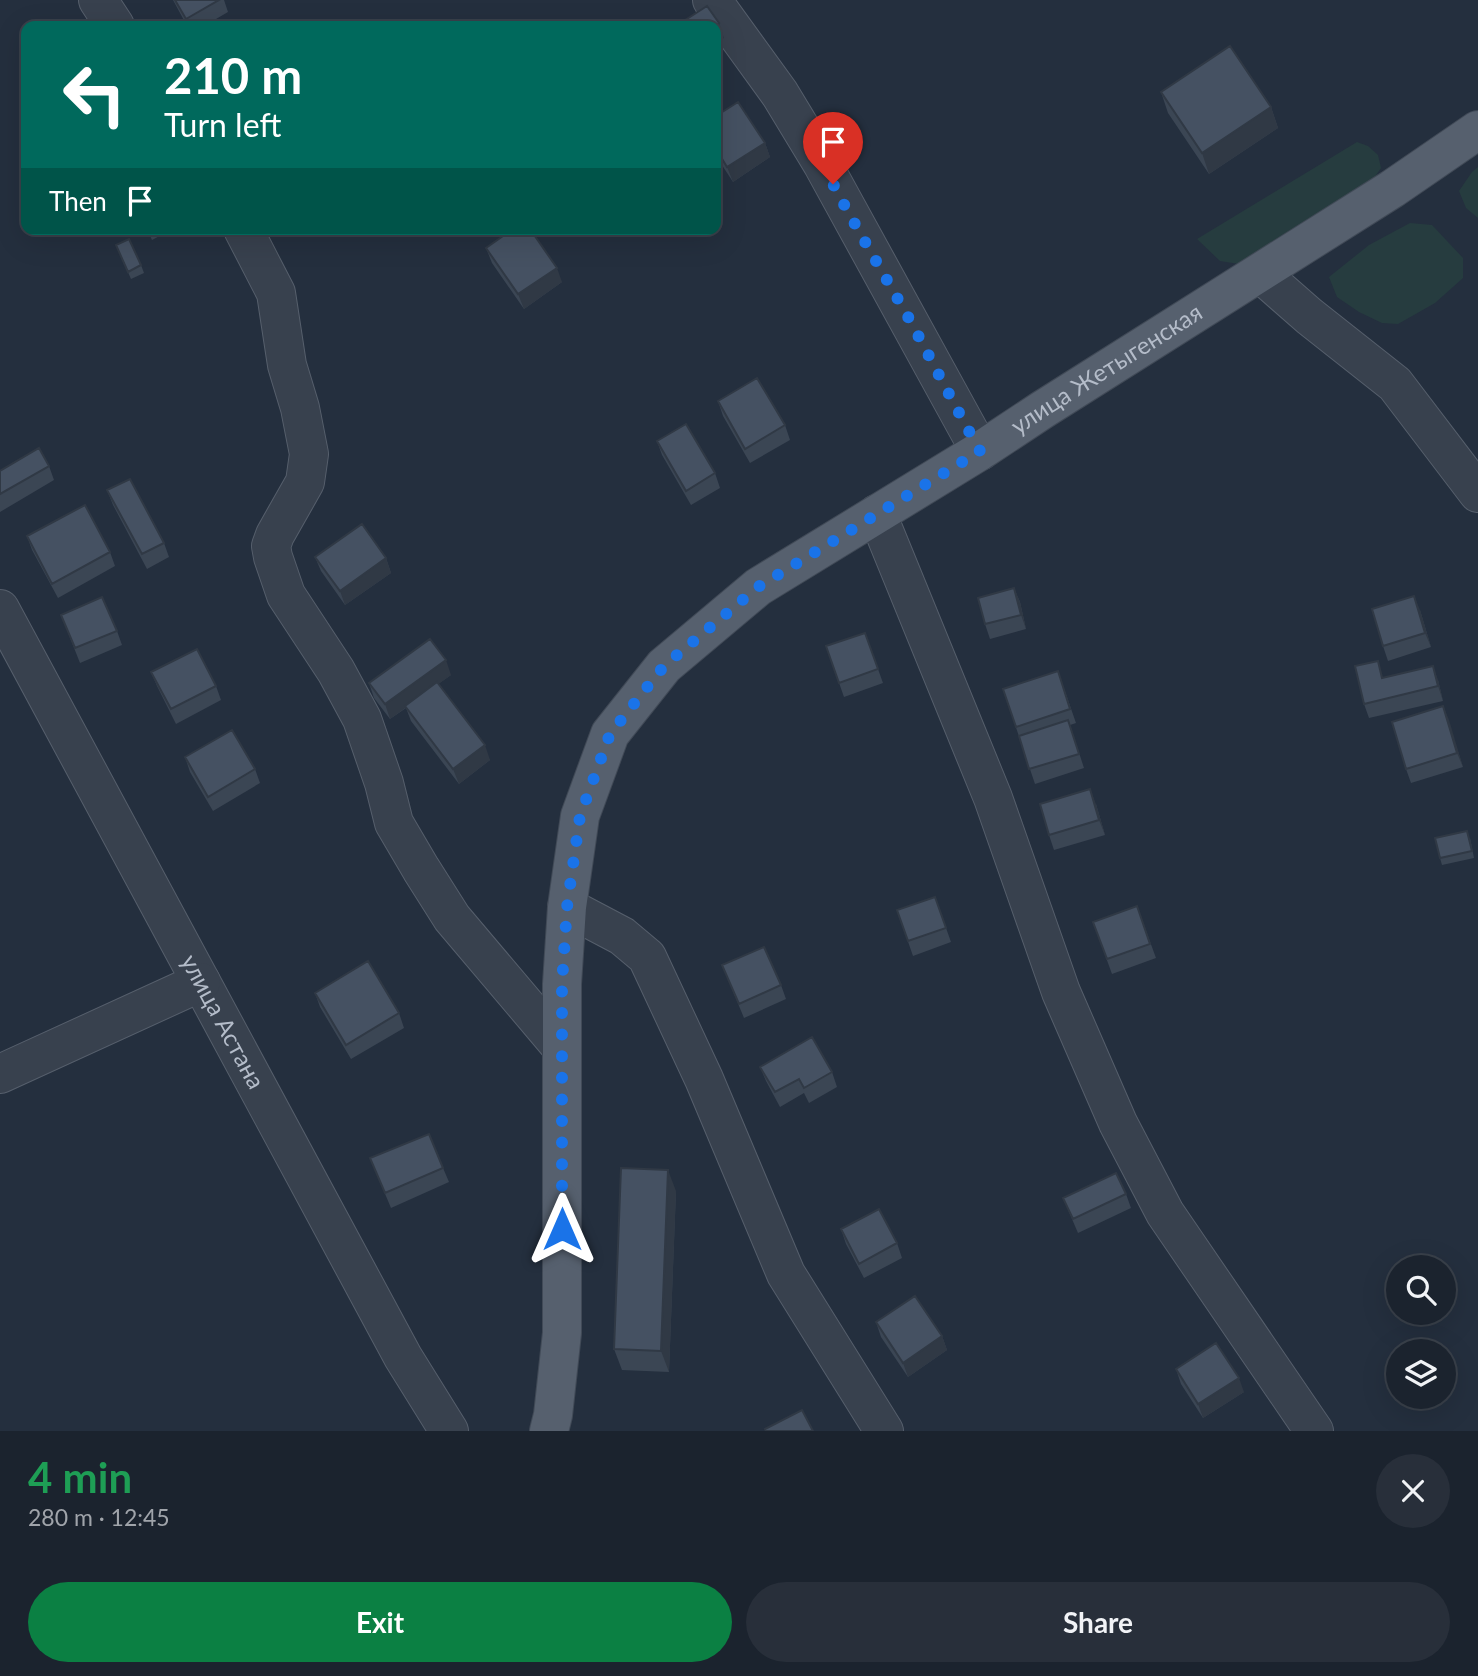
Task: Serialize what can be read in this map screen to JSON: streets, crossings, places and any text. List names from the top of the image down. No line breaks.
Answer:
{"streets":{"main road":["улица Жетыгенская"],"street":["улица Астана"]},"page":{"turn":["210 m","Turn left"],"then":"Then","heading":["4 min","280 m · 12:45"],"buttons":["Exit","Share"]}}
